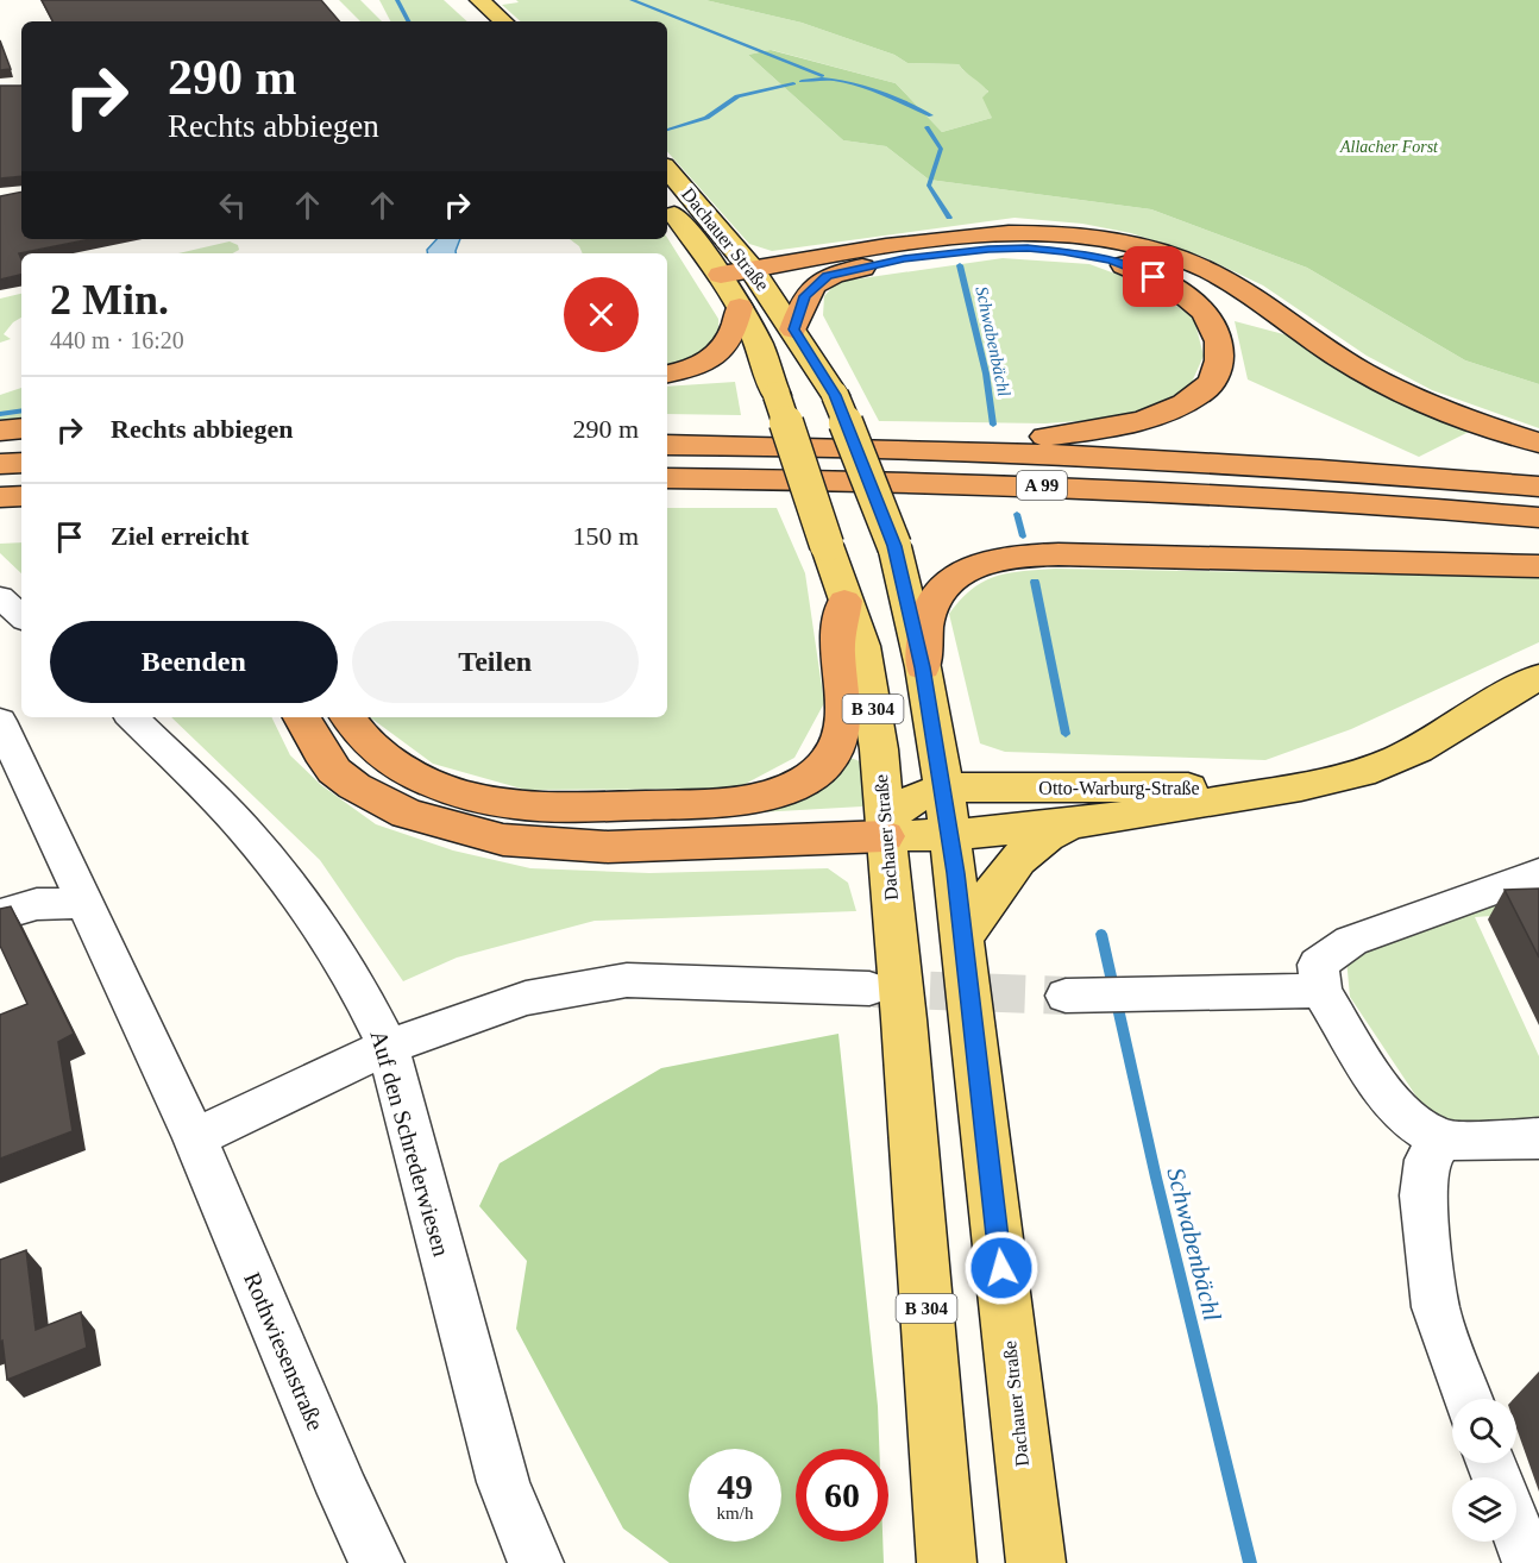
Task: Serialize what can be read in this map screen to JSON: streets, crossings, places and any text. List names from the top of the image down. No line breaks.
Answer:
{"streets":{"highway":["A 99"],"main road":["Dachauer Straße","B 304","Otto-Warburg-Straße"],"street":["Auf den Schrederwiesen","Rothwiesenstraße"]},"crossings":[["Dachauer Straße","Otto-Warburg-Straße"]],"water":["Schwabenbächl"],"parks":["Allacher Forst"],"page":{"turn":["290 m","Rechts abbiegen"],"heading":["2 Min.","440 m · 16:20"],"list":[{"name":"Rechts abbiegen","value":"290 m"},{"name":"Ziel erreicht","value":"150 m"}],"buttons":["Beenden","Teilen"],"speed":"49 km/h","limit":"60"}}
